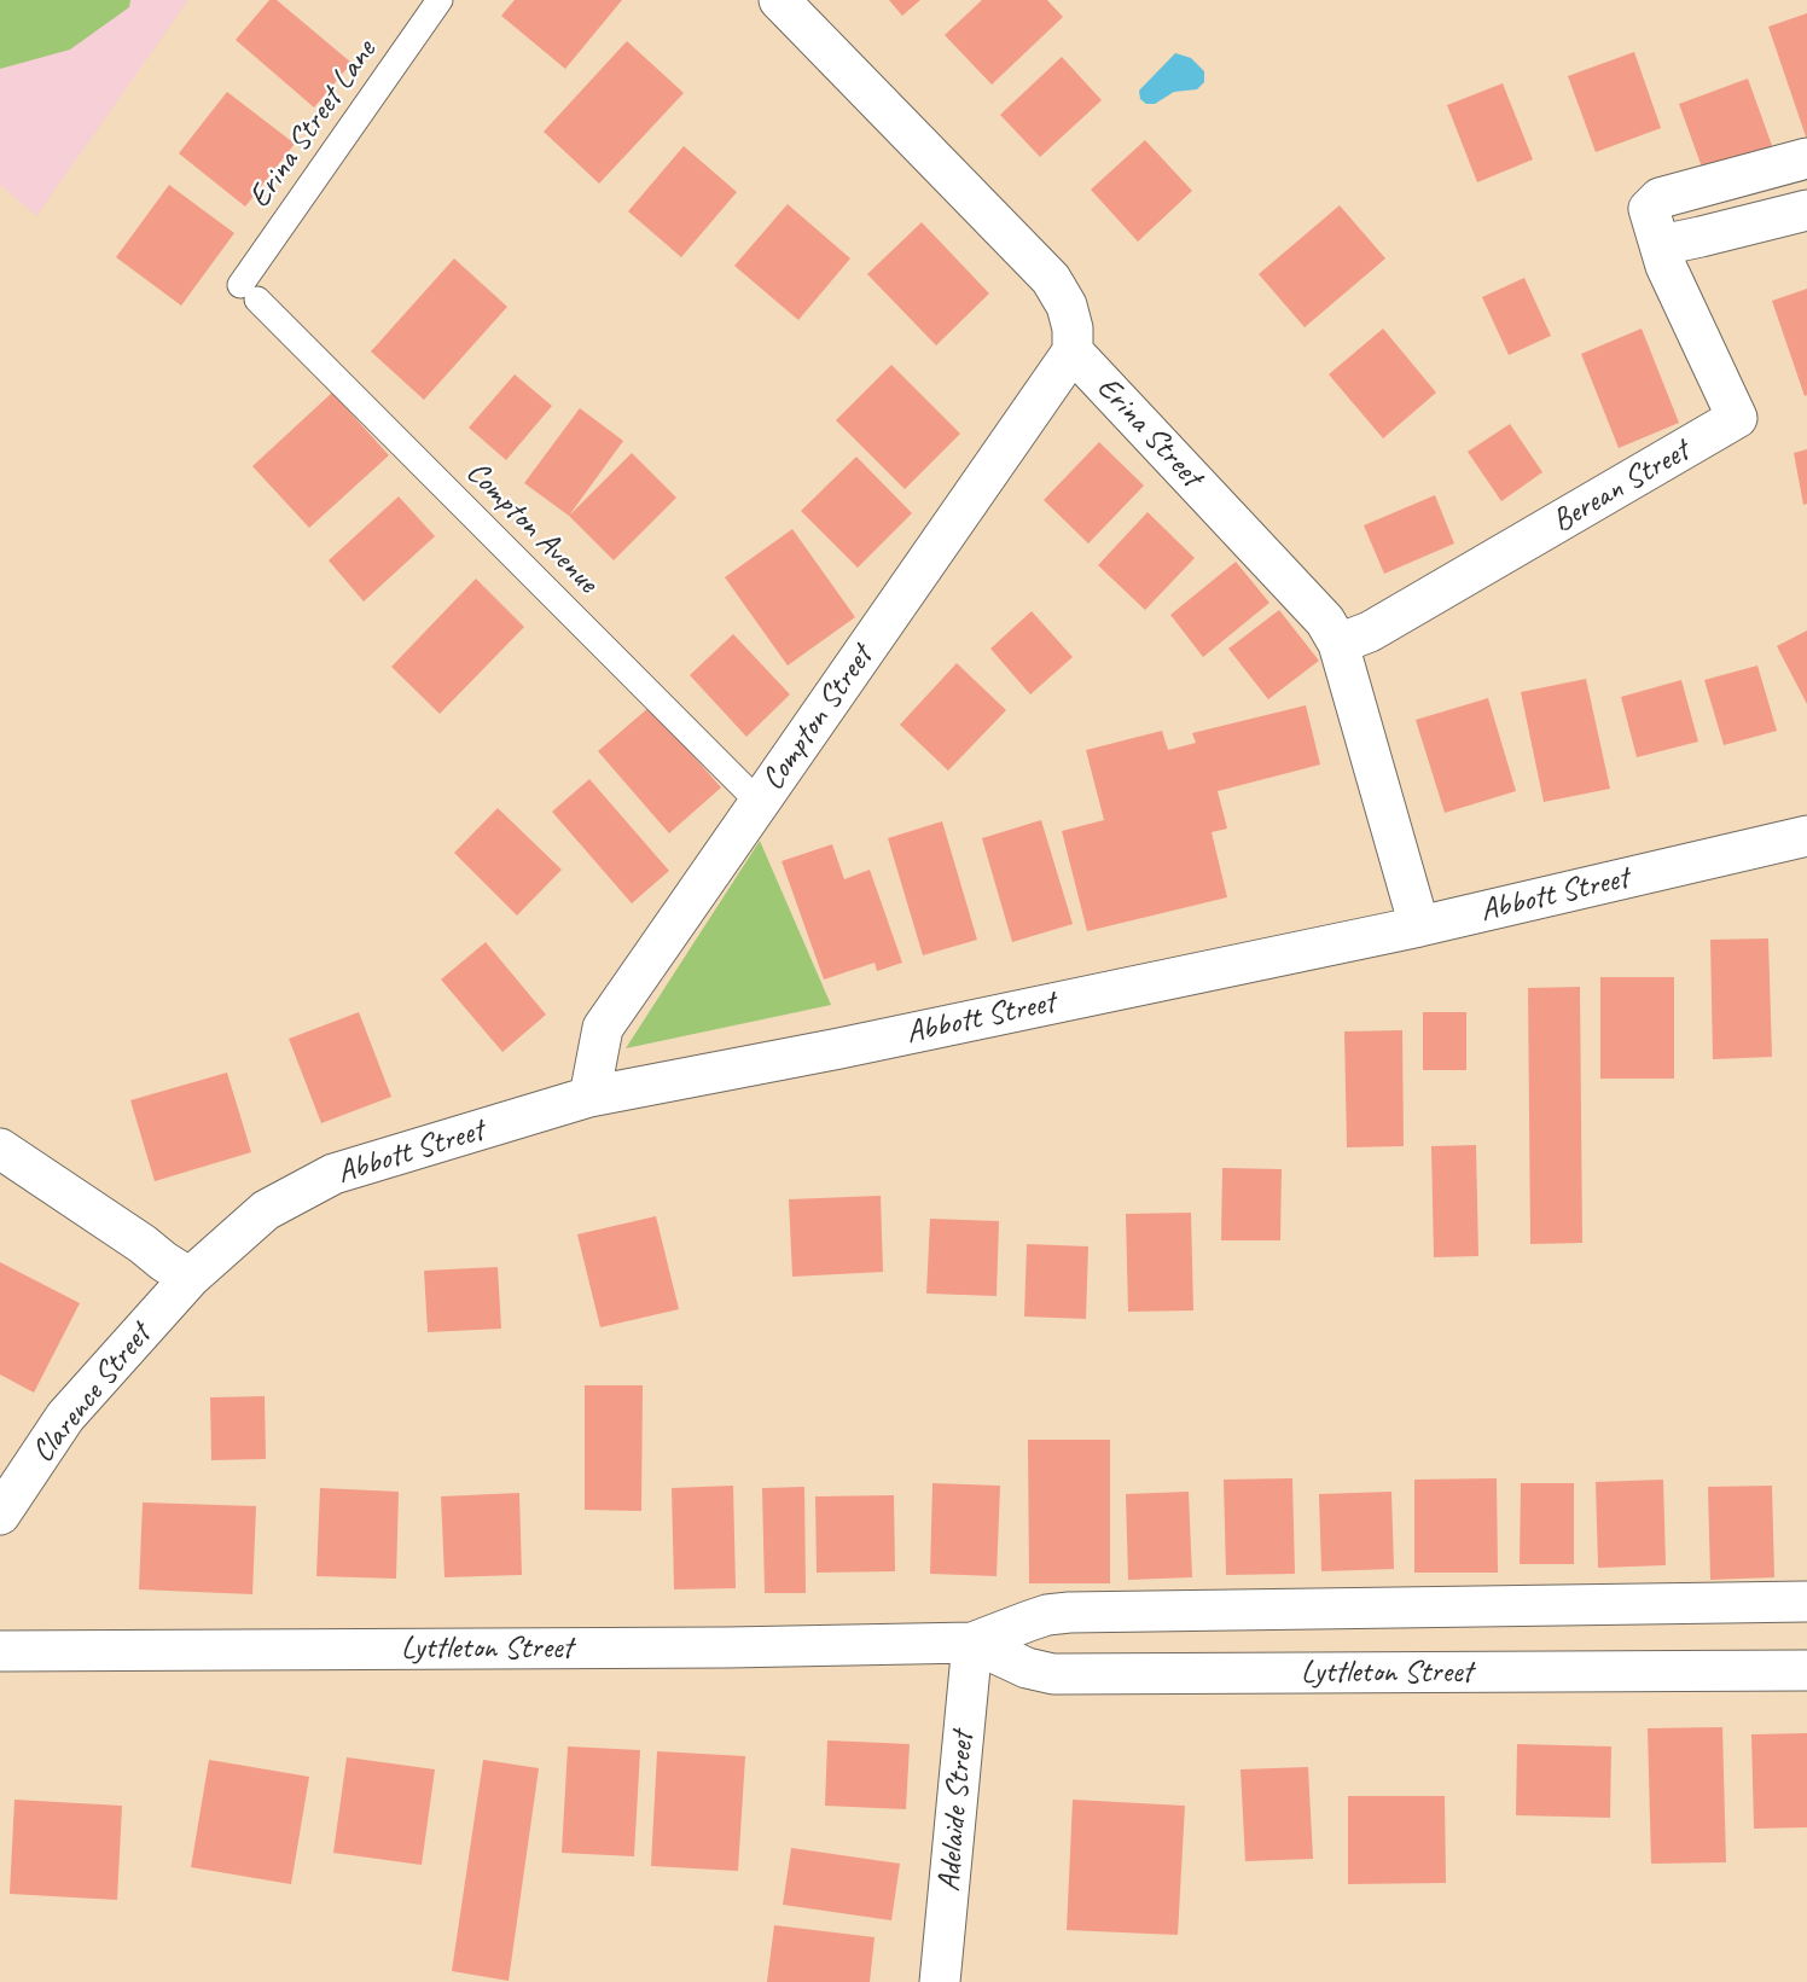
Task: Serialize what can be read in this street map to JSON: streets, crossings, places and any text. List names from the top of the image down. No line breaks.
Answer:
{"streets":{"street":["Erina Street","Berean Street","Compton Street","Abbott Street","Clarence Street","Lyttleton Street","Adelaide Street"],"lane":["Erina Street Lane","Compton Avenue"]},"crossings":[["Erina Street Lane","Compton Avenue"],["Erina Street","Berean Street"],["Erina Street","Compton Street"],["Erina Street","Abbott Street"],["Compton Avenue","Compton Street"],["Compton Street","Abbott Street"],["Abbott Street","Clarence Street"],["Lyttleton Street","Adelaide Street"]]}
